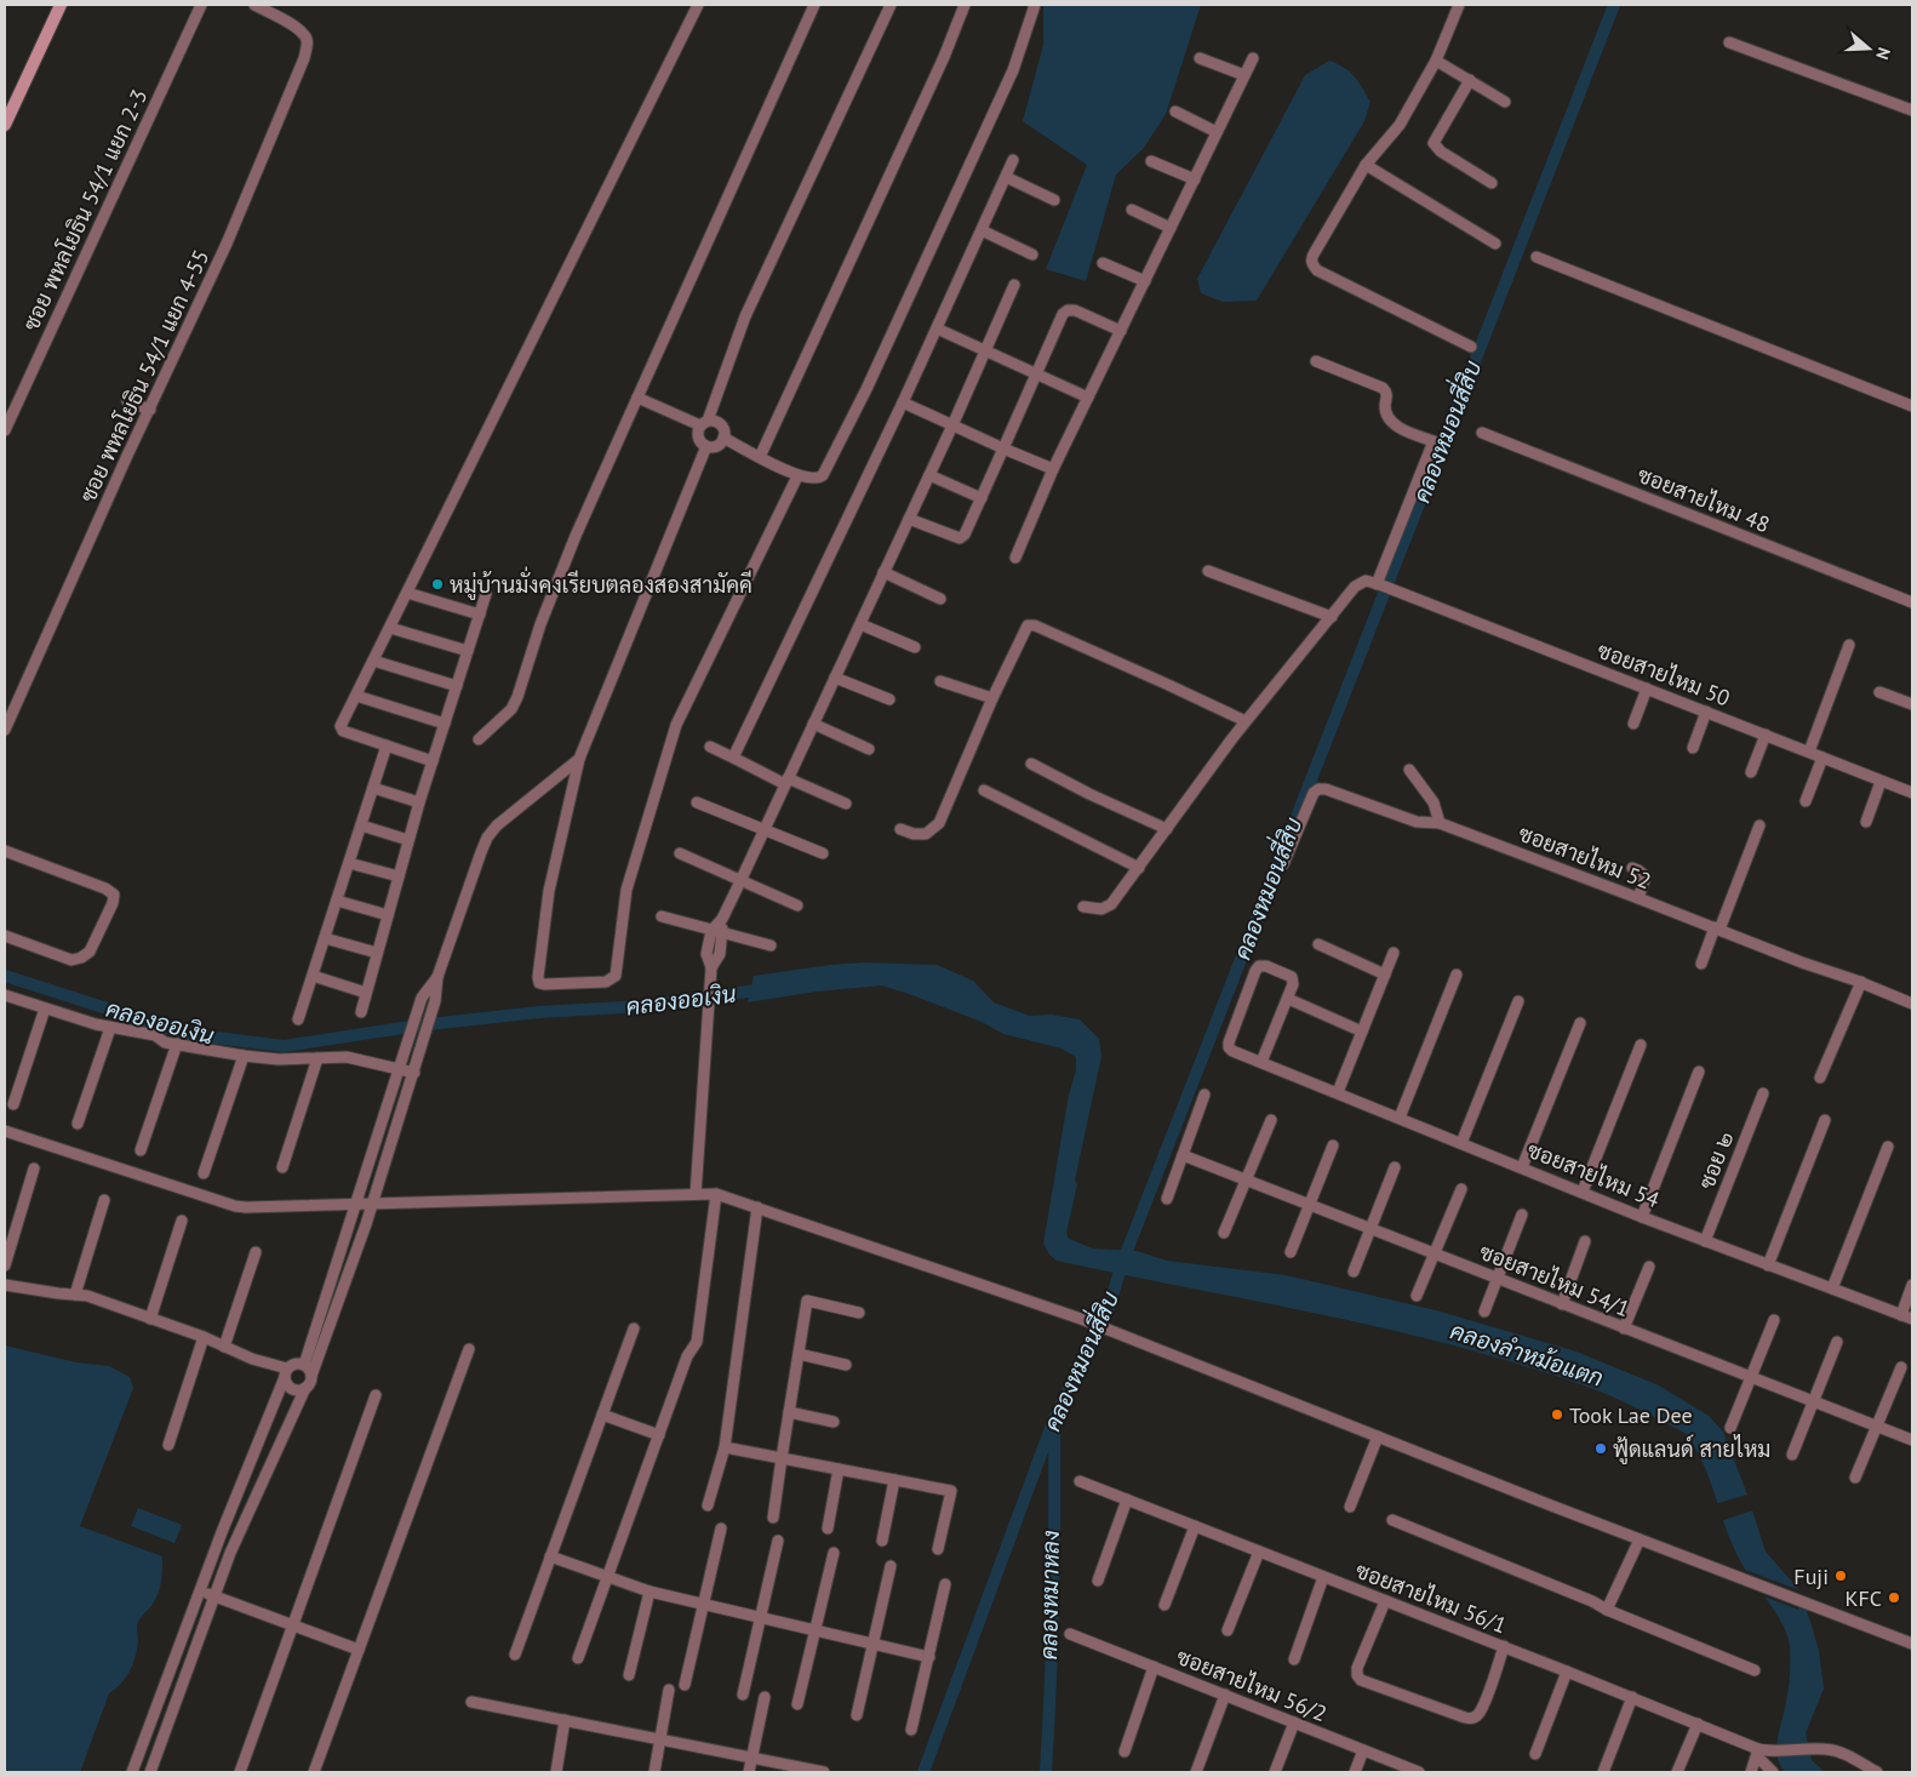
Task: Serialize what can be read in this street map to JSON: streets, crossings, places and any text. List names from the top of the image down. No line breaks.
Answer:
{"streets":{"street":["ซอย พหลโยธิน 54/1 แยก 2-3","ซอย พหลโยธิน 54/1 แยก 4-55","ซอยสายไหม 48","ซอยสายไหม 50","ซอยสายไหม 52","ซอย ๒","ซอยสายไหม 54","ซอยสายไหม 54/1","ซอยสายไหม 56/1","ซอยสายไหม 56/2"]},"crossings":[["ซอย ๒","ซอยสายไหม 54"]],"water":["คลองหมอนสี่สิบ","คลองออเงิน","คลองลำหม้อแตก","คลองหมาหลง"],"places":["หมู่บ้านมั่งคงเรียบตลองสองสามัคคี","Took Lae Dee","ฟู้ดแลนด์ สายไหม","Fuji","KFC"],"north":"right"}
